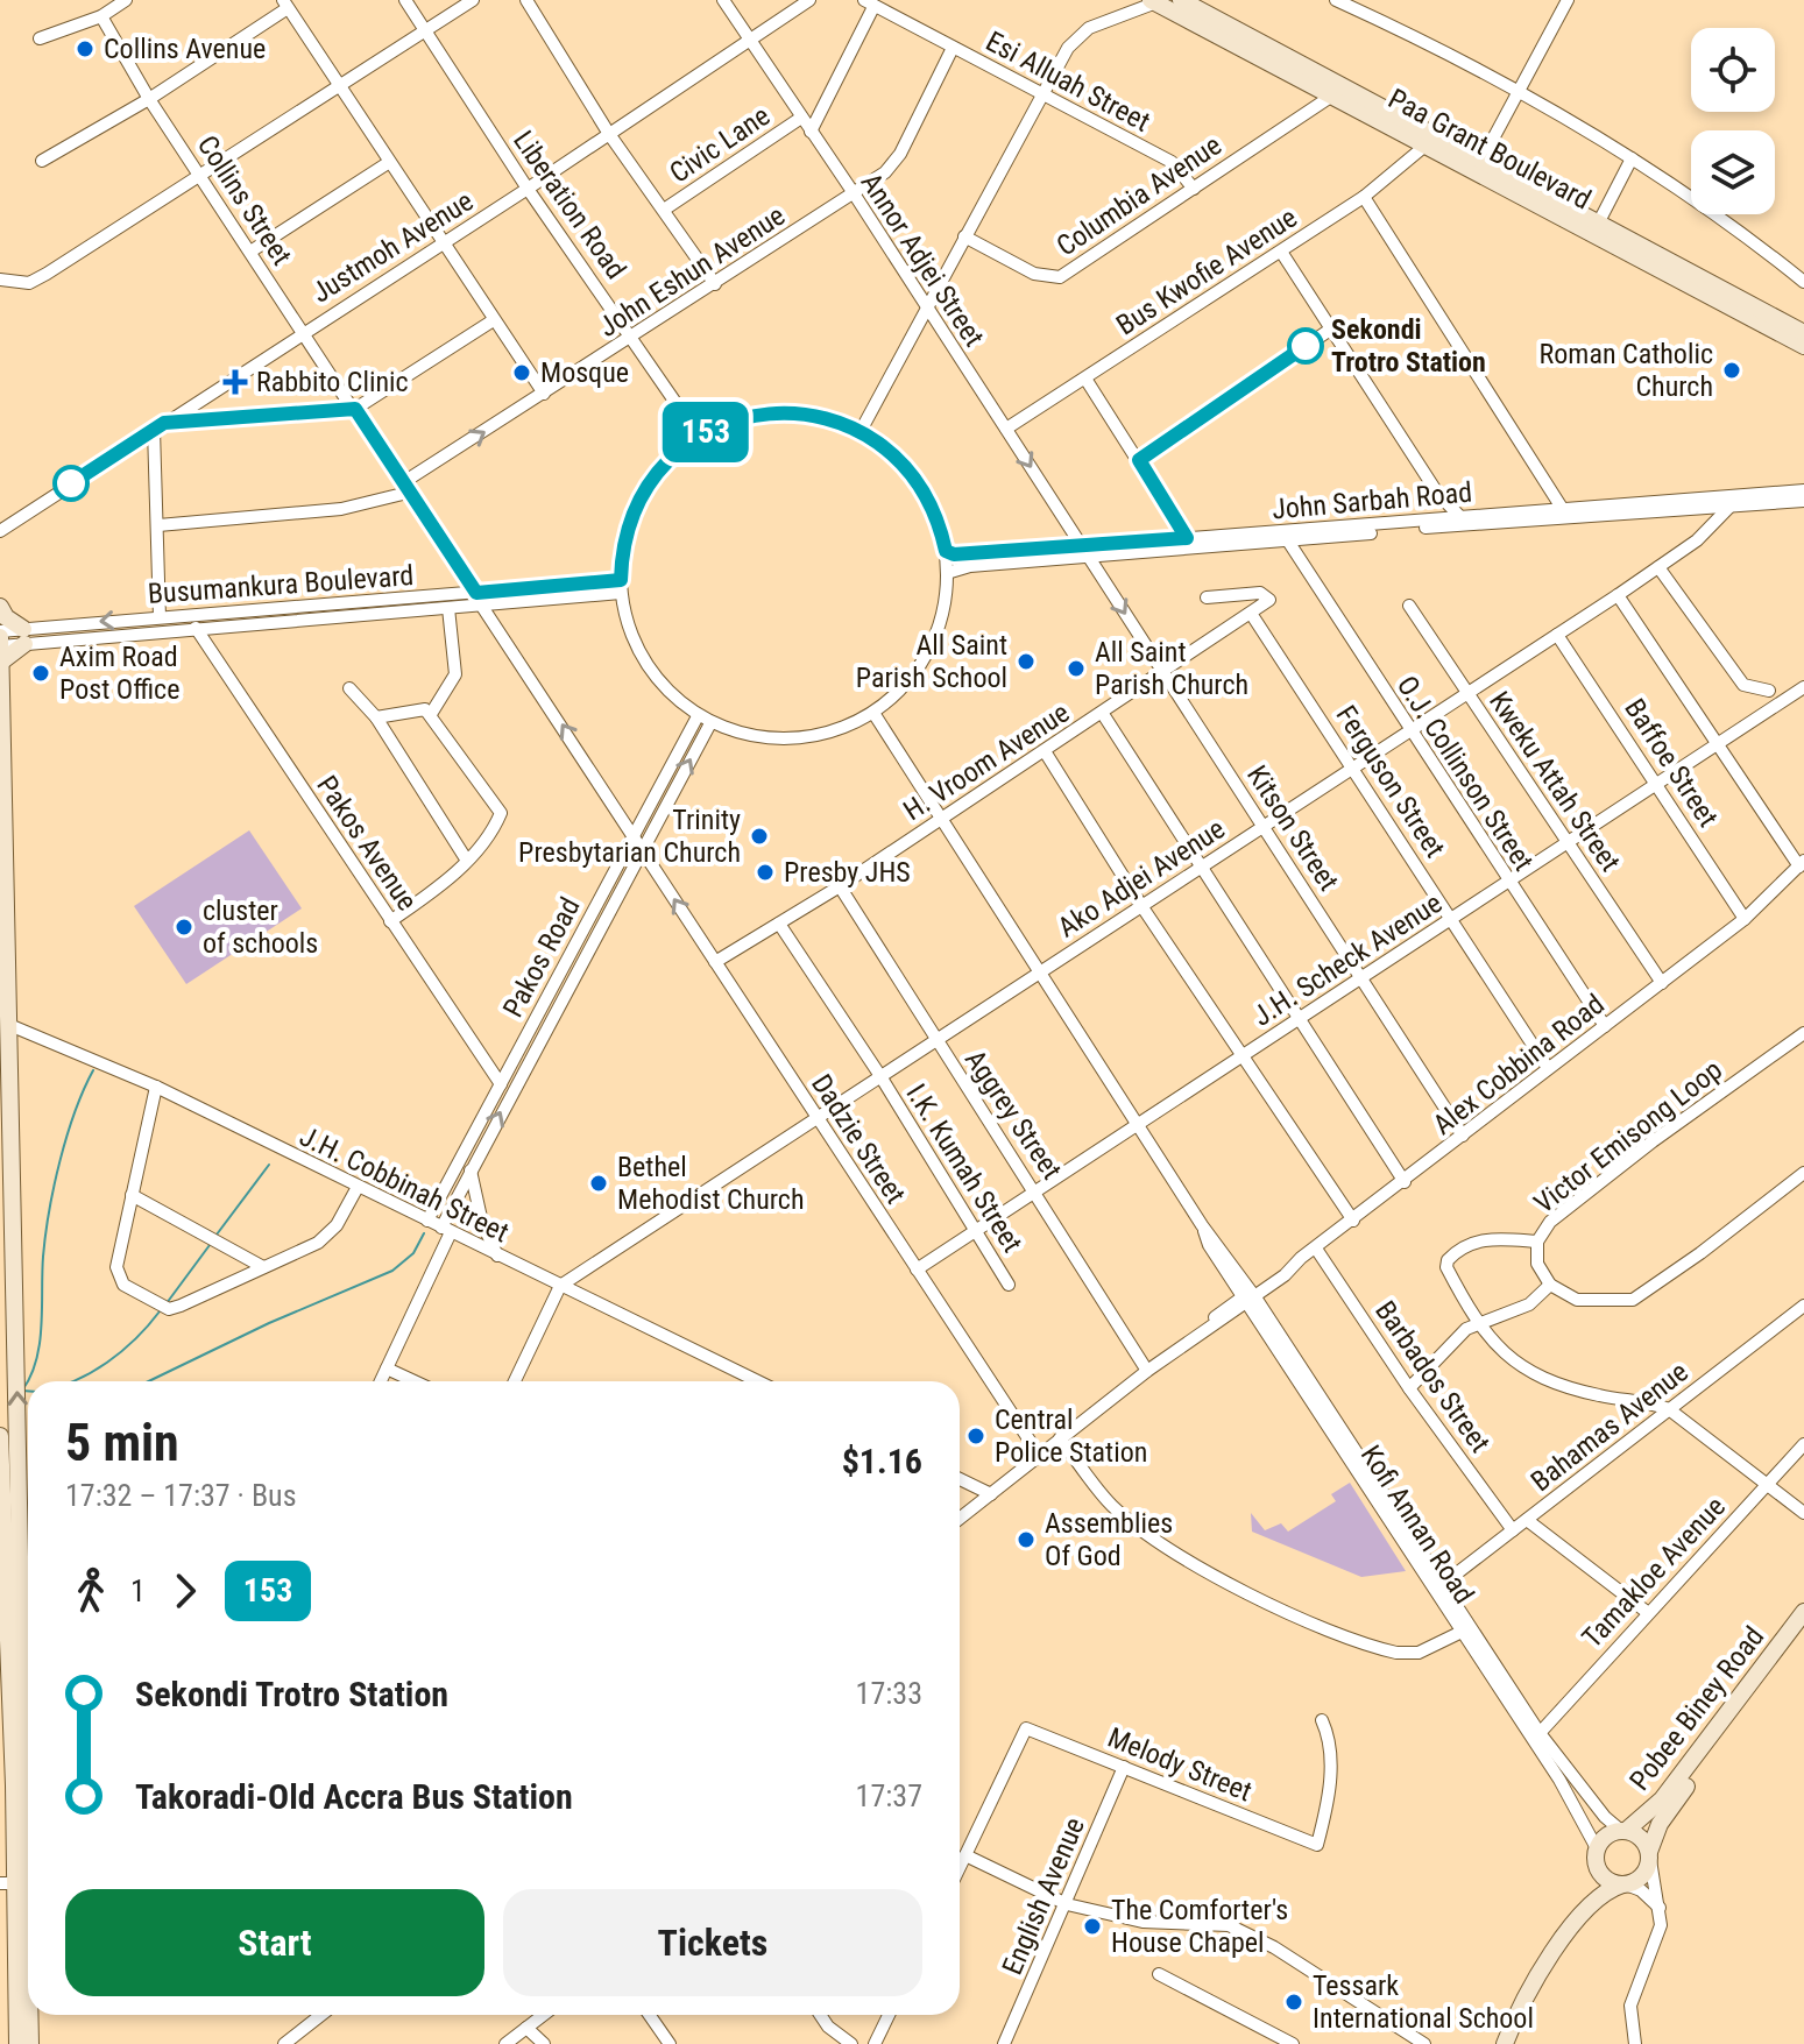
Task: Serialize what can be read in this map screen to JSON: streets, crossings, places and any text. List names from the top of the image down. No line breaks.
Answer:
{"streets":{"main road":["Paa Grant Boulevard","Pobee Biney Road"],"street":["Esi Alluah Street","Civic Lane","Columbia Avenue","Collins Street","Liberation Road","Justmoh Avenue","Annor Adjei Street","John Eshun Avenue","Bus Kwofie Avenue","John Sarbah Road","Busumankura Boulevard","H. Vroom Avenue","Baffoe Street","O.J. Collinson Street","Ferguson Street","Kweku Attah Street","Kitson Street","Pakos Avenue","Ako Adjei Avenue","Pakos Road","J.H. Scheck Avenue","Alex Cobbina Road","Aggrey Street","Victor Emisong Loop","Dadzie Street","I.K. Kumah Street","J.H. Cobbinah Street","Barbados Street","Bahamas Avenue","Kofi Annan Road","Tamakloe Avenue","Melody Street","English Avenue"]},"crossings":[["Esi Alluah Street","Columbia Avenue"],["Esi Alluah Street","John Eshun Avenue"],["Civic Lane","Annor Adjei Street"],["Paa Grant Boulevard","Columbia Avenue"],["Paa Grant Boulevard","Bus Kwofie Avenue"],["Collins Street","Justmoh Avenue"],["Collins Street","John Eshun Avenue"],["Collins Street","Busumankura Boulevard"],["Liberation Road","Justmoh Avenue"],["Liberation Road","John Eshun Avenue"],["Liberation Road","John Sarbah Road"],["Liberation Road","Busumankura Boulevard"],["Liberation Road","Pakos Road"],["Liberation Road","Kofi Annan Road"],["Justmoh Avenue","Annor Adjei Street"],["Annor Adjei Street","John Eshun Avenue"],["Annor Adjei Street","Bus Kwofie Avenue"],["Annor Adjei Street","John Sarbah Road"],["Annor Adjei Street","Kitson Street"],["John Sarbah Road","Busumankura Boulevard"],["John Sarbah Road","O.J. Collinson Street"],["John Sarbah Road","Kitson Street"],["John Sarbah Road","Ako Adjei Avenue"],["John Sarbah Road","Pakos Road"],["John Sarbah Road","Kofi Annan Road"],["Busumankura Boulevard","Pakos Avenue"],["Busumankura Boulevard","Pakos Road"],["Busumankura Boulevard","Kofi Annan Road"],["H. Vroom Avenue","Ferguson Street"],["H. Vroom Avenue","Kitson Street"],["H. Vroom Avenue","Aggrey Street"],["H. Vroom Avenue","Dadzie Street"],["H. Vroom Avenue","I.K. Kumah Street"],["H. Vroom Avenue","Kofi Annan Road"],["Baffoe Street","Ako Adjei Avenue"],["Baffoe Street","J.H. Scheck Avenue"],["Baffoe Street","Alex Cobbina Road"],["O.J. Collinson Street","Ako Adjei Avenue"],["O.J. Collinson Street","J.H. Scheck Avenue"],["O.J. Collinson Street","Alex Cobbina Road"],["Ferguson Street","Ako Adjei Avenue"],["Ferguson Street","J.H. Scheck Avenue"],["Ferguson Street","Alex Cobbina Road"],["Kweku Attah Street","Ako Adjei Avenue"],["Kweku Attah Street","J.H. Scheck Avenue"],["Kweku Attah Street","Alex Cobbina Road"],["Kitson Street","Ako Adjei Avenue"],["Kitson Street","J.H. Scheck Avenue"],["Kitson Street","Alex Cobbina Road"],["Pakos Avenue","Pakos Road"],["Ako Adjei Avenue","Aggrey Street"],["Ako Adjei Avenue","Dadzie Street"],["Ako Adjei Avenue","I.K. Kumah Street"],["Ako Adjei Avenue","J.H. Cobbinah Street"],["Ako Adjei Avenue","Kofi Annan Road"],["Pakos Road","Dadzie Street"],["Pakos Road","J.H. Cobbinah Street"],["Pakos Road","Kofi Annan Road"],["J.H. Scheck Avenue","Aggrey Street"],["J.H. Scheck Avenue","Dadzie Street"],["J.H. Scheck Avenue","I.K. Kumah Street"],["J.H. Scheck Avenue","Kofi Annan Road"],["Alex Cobbina Road","Aggrey Street"],["Alex Cobbina Road","Dadzie Street"],["Alex Cobbina Road","Barbados Street"],["Alex Cobbina Road","Kofi Annan Road"],["Barbados Street","Bahamas Avenue"],["Bahamas Avenue","Kofi Annan Road"],["Kofi Annan Road","Tamakloe Avenue"],["Kofi Annan Road","Pobee Biney Road"],["Melody Street","English Avenue"]],"places":{"other":["Collins Avenue","Sekondi Trotro Station","Roman Catholic Church","Mosque","All Saint Parish School","All Saint Parish Church","Axim Road Post Office","Trinity Presbytarian Church","Presby JHS","cluster of schools","Bethel Mehodist Church","Central Police Station","Assemblies Of God","The Comforter's House Chapel","Tessark International School"],"health":["Rabbito Clinic"]},"lines":["bus line 153"],"page":{"on_map":"153","heading":["5 min","17:32 – 17:37 · Bus","$1.16"],"legs":["1","153"],"list":[{"name":"Sekondi Trotro Station","value":"17:33"},{"name":"Takoradi-Old Accra Bus Station","value":"17:37"}],"buttons":["Start","Tickets"]}}
